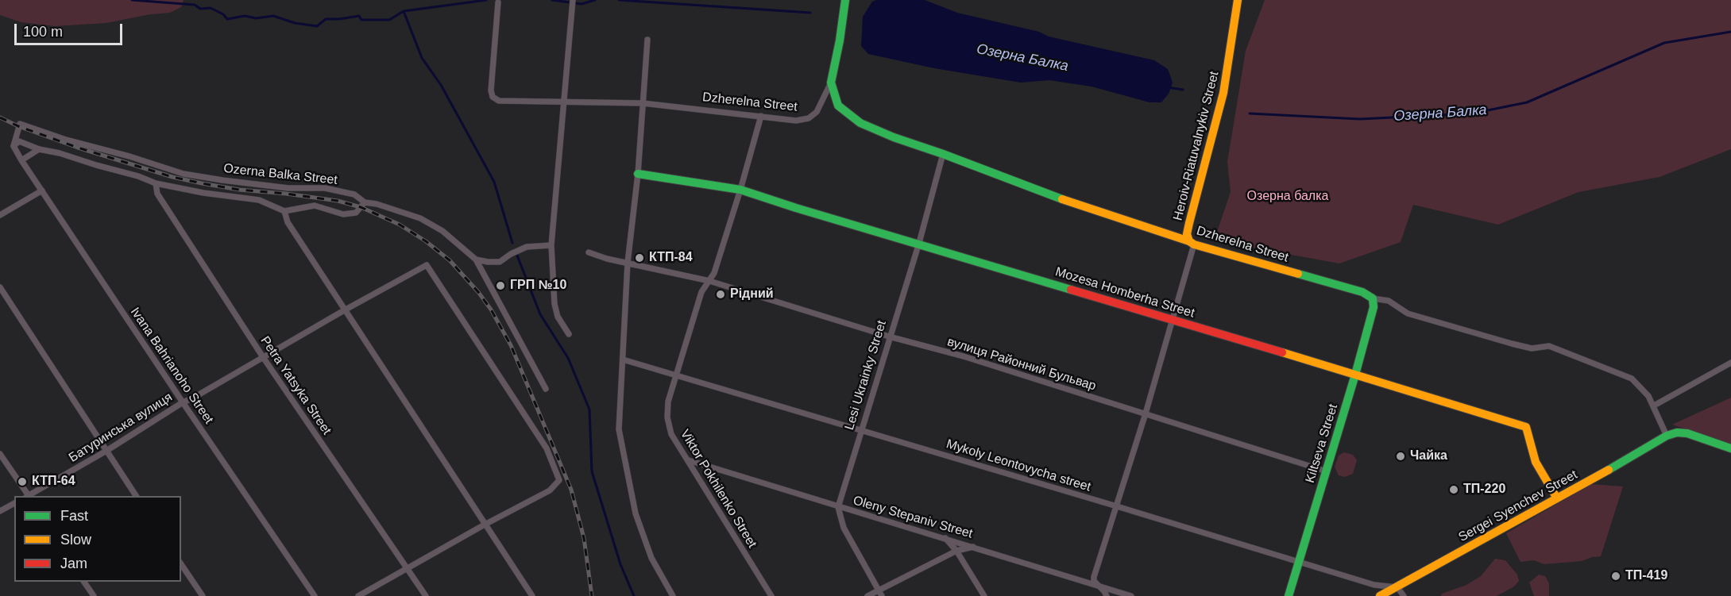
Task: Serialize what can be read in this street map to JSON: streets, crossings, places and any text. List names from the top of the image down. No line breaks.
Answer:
{"streets":{"street":["Dzherelna Street","Heroiv-Riatuvalnykiv Street","Ozerna Balka Street","Mozesa Homberha Street","вулиця Районний Бульвар","Ivana Bahrianoho Street","Lesi Ukrainky Street","Petra Yatsyka Street","Батуринська вулиця","Kiltseva Street","Mykoly Leontovycha street","Viktor Pokhilenko Street","Sergei Syenchev Street","Oleny Stepaniv Street"]},"crossings":[["Dzherelna Street","Heroiv-Riatuvalnykiv Street"],["Dzherelna Street","Lesi Ukrainky Street"],["Dzherelna Street","Kiltseva Street"],["Dzherelna Street","Viktor Pokhilenko Street"],["Dzherelna Street","Sergei Syenchev Street"],["Ozerna Balka Street","Ivana Bahrianoho Street"],["Mozesa Homberha Street","Lesi Ukrainky Street"],["Mozesa Homberha Street","Kiltseva Street"],["Mozesa Homberha Street","Viktor Pokhilenko Street"],["Mozesa Homberha Street","Sergei Syenchev Street"],["вулиця Районний Бульвар","Lesi Ukrainky Street"],["вулиця Районний Бульвар","Kiltseva Street"],["вулиця Районний Бульвар","Viktor Pokhilenko Street"],["Ivana Bahrianoho Street","Батуринська вулиця"],["Lesi Ukrainky Street","Mykoly Leontovycha street"],["Lesi Ukrainky Street","Oleny Stepaniv Street"],["Petra Yatsyka Street","Батуринська вулиця"],["Kiltseva Street","Mykoly Leontovycha street"],["Mykoly Leontovycha street","Viktor Pokhilenko Street"],["Mykoly Leontovycha street","Sergei Syenchev Street"],["Viktor Pokhilenko Street","Oleny Stepaniv Street"]],"water":["Озерна Балка"],"parks":["Озерна балка"],"places":["КТП-84","ГРП №10","Рідний","Чайка","КТП-64","ТП-220","ТП-419"],"legend":["Fast","Slow","Jam"],"scale_bar":"100 m"}
